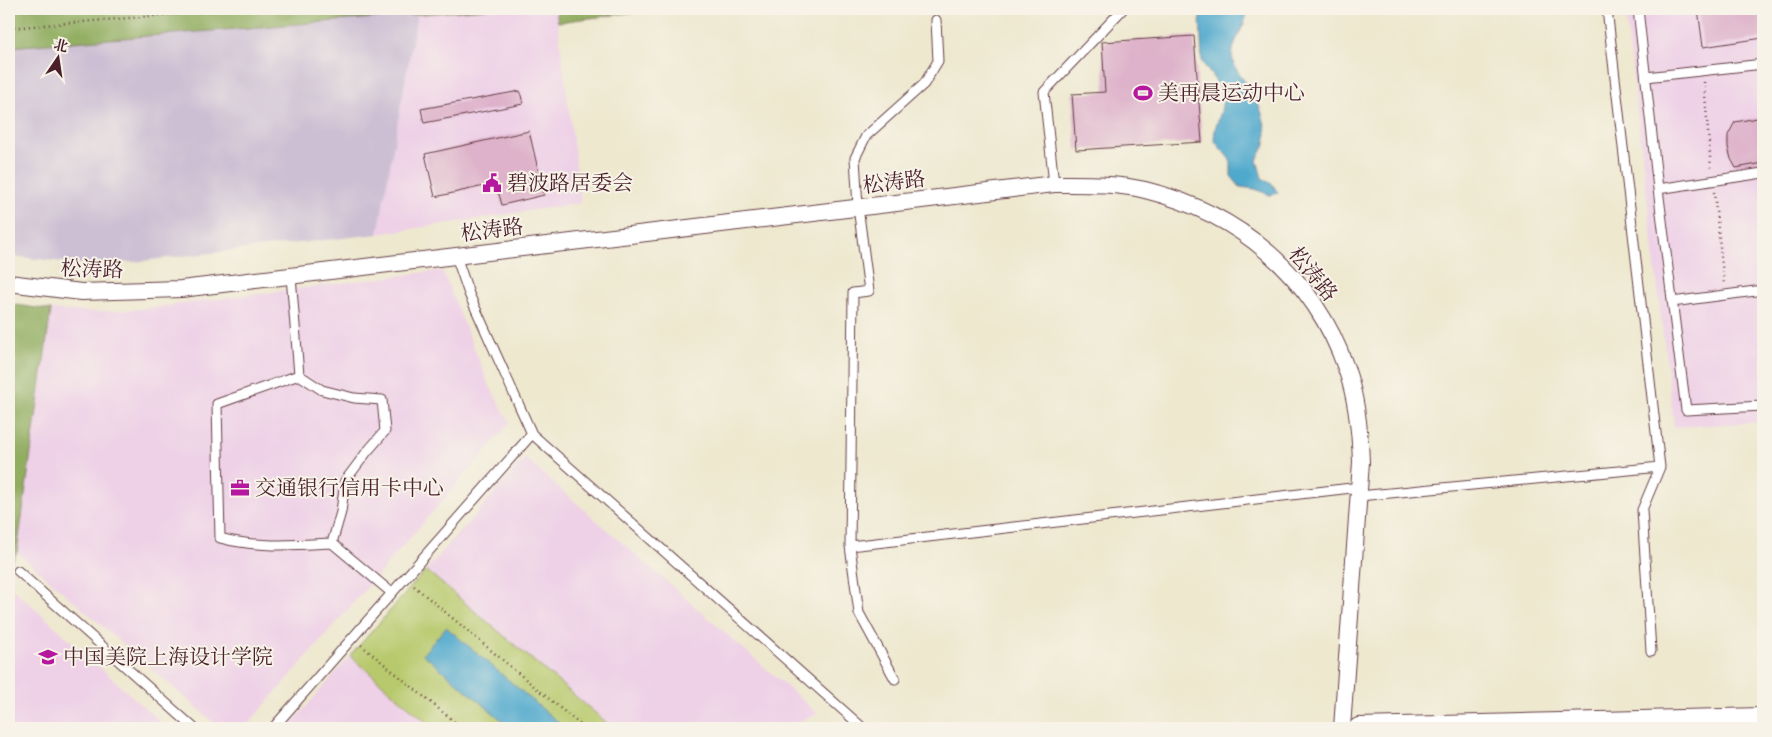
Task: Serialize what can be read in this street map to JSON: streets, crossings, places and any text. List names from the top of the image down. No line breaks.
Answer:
{"streets":{"street":["松涛路"]},"places":{"sports":["美再晨运动中心"],"public building":["碧波路居委会"],"office":["交通银行信用卡中心"],"school or university":["中国美院上海设计学院"]},"north":"top"}
